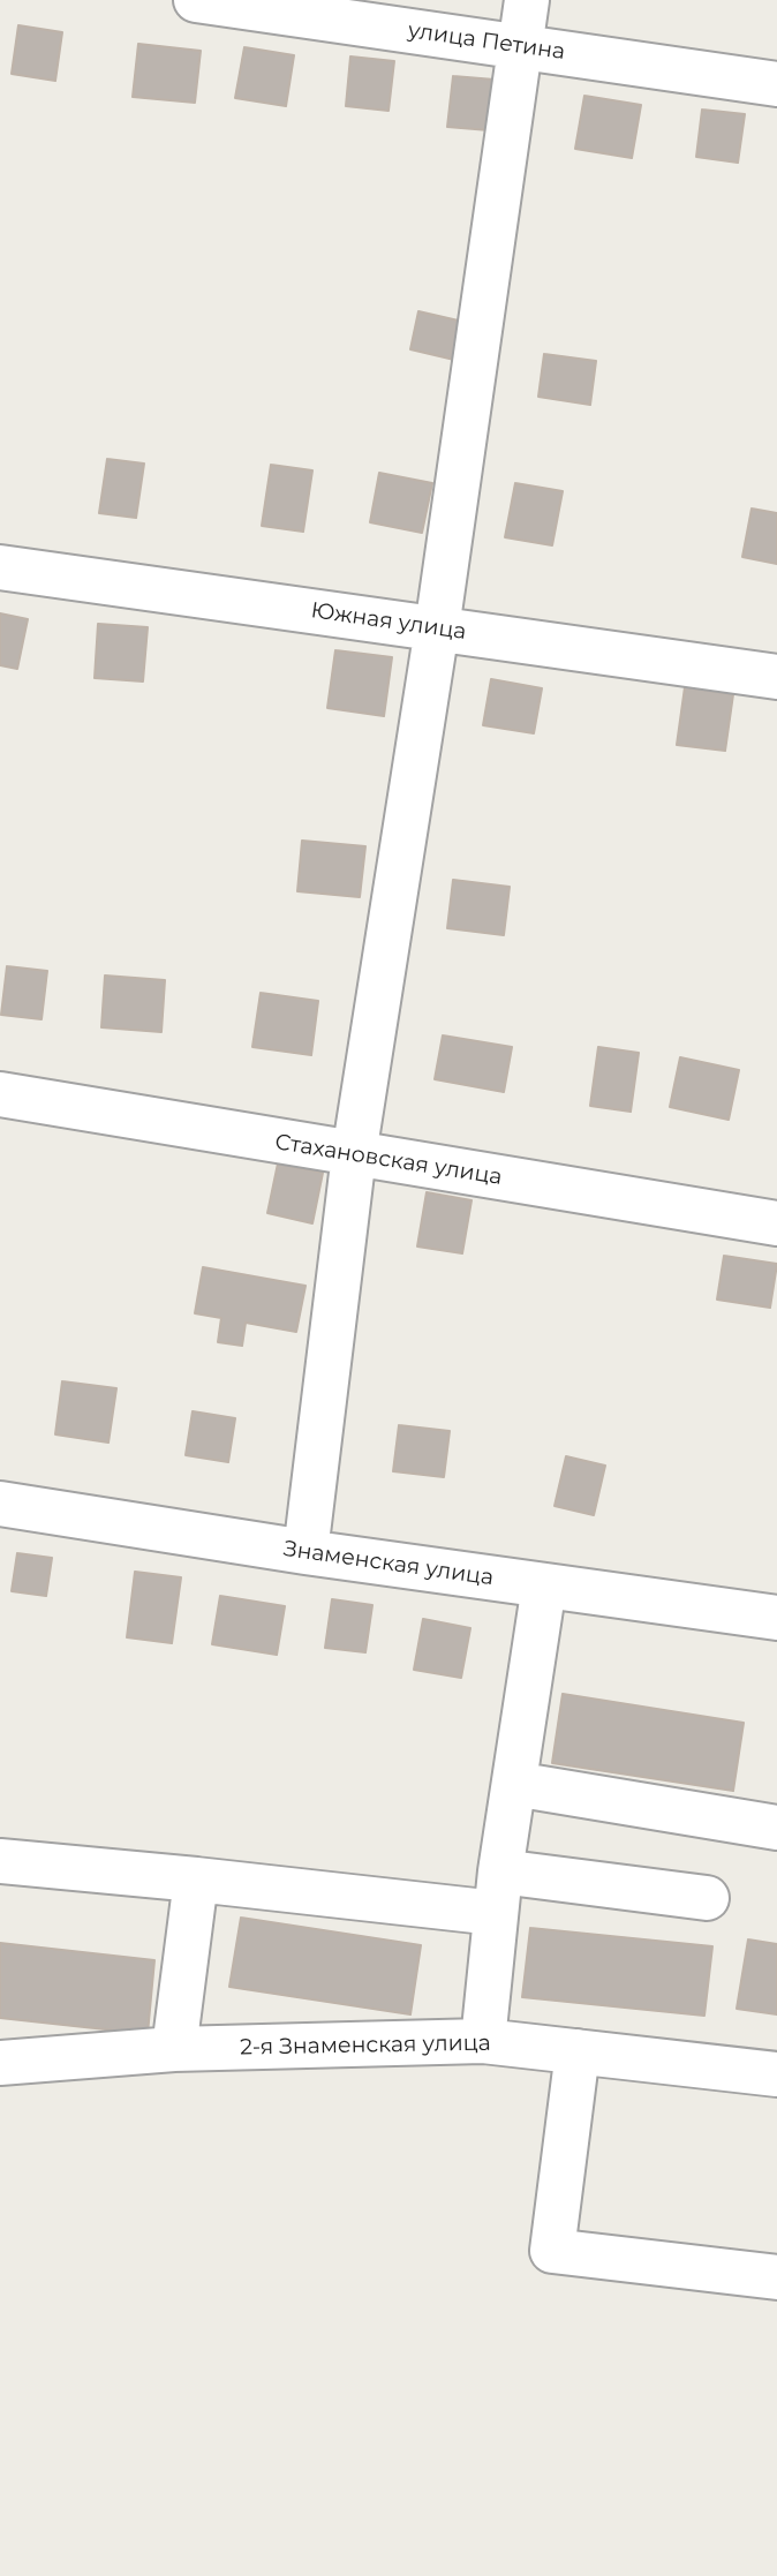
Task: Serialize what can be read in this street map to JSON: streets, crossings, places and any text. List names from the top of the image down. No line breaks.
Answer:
{"streets":{"street":["улица Петина","Южная улица","Стахановская улица","Знаменская улица","2-я Знаменская улица"]}}
